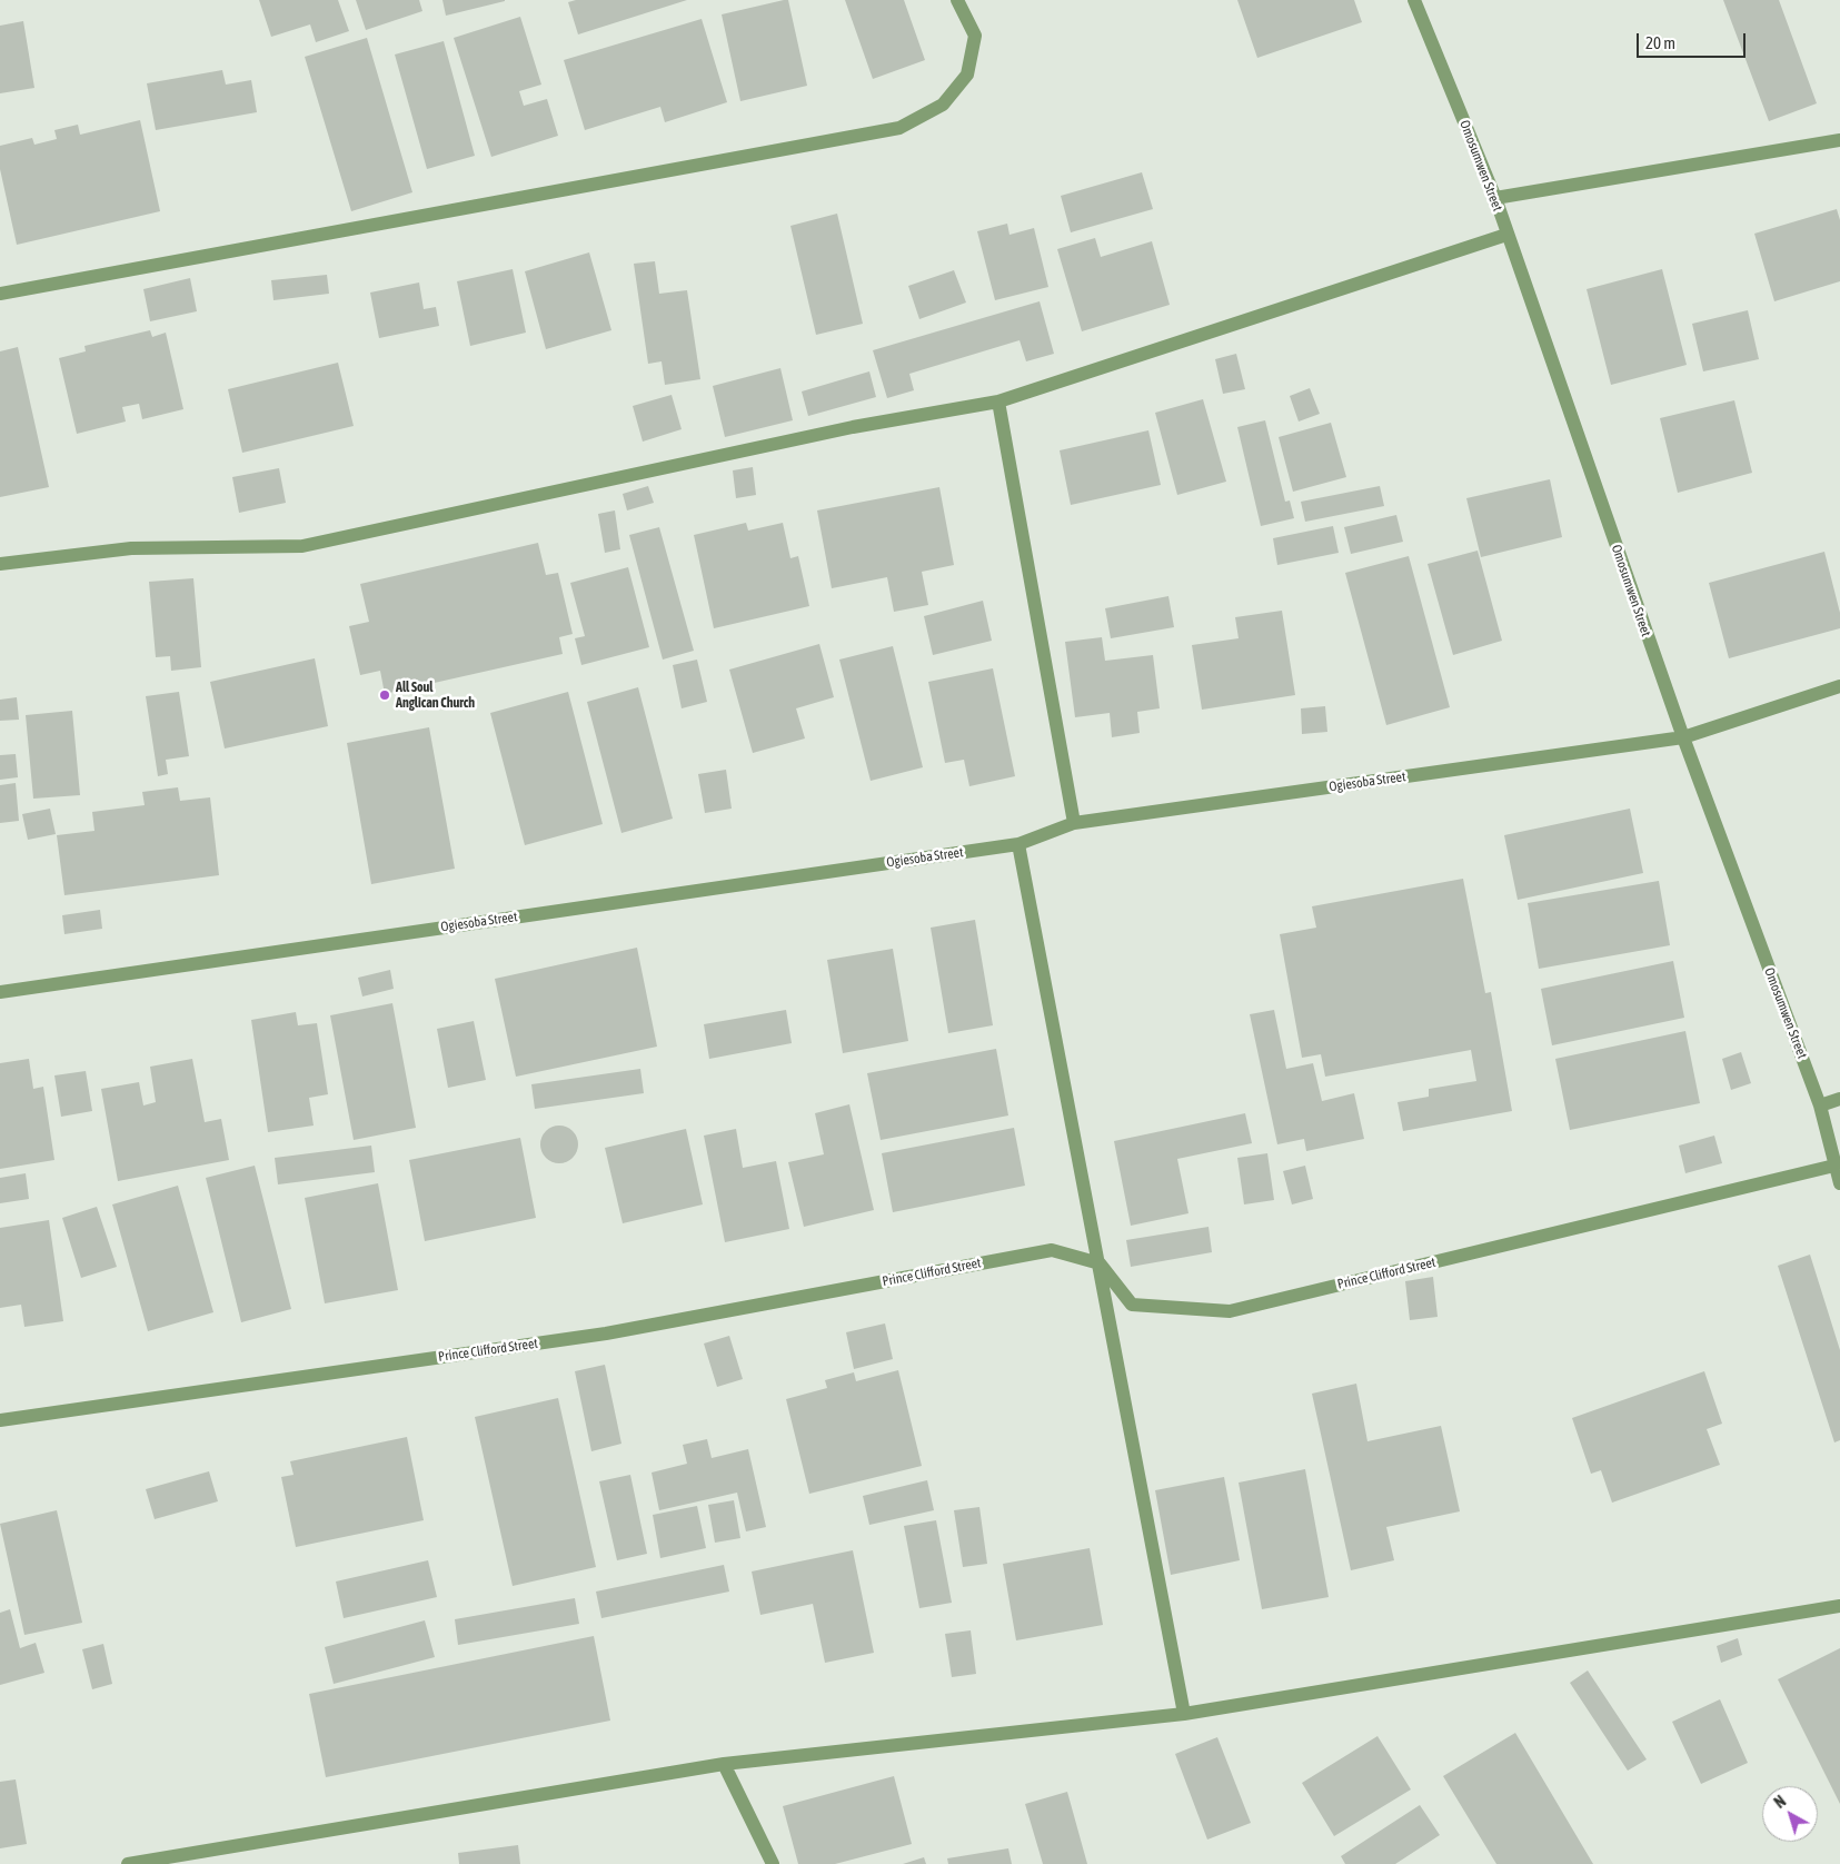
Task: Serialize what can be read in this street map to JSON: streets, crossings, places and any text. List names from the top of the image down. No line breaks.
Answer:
{"streets":{"street":["Omosumwen Street","Ogiesoba Street","Prince Clifford Street"]},"crossings":[["Omosumwen Street","Ogiesoba Street"],["Omosumwen Street","Prince Clifford Street"]],"places":["All Soul Anglican Church"],"scale_bar":"20 m","north":"top left"}
